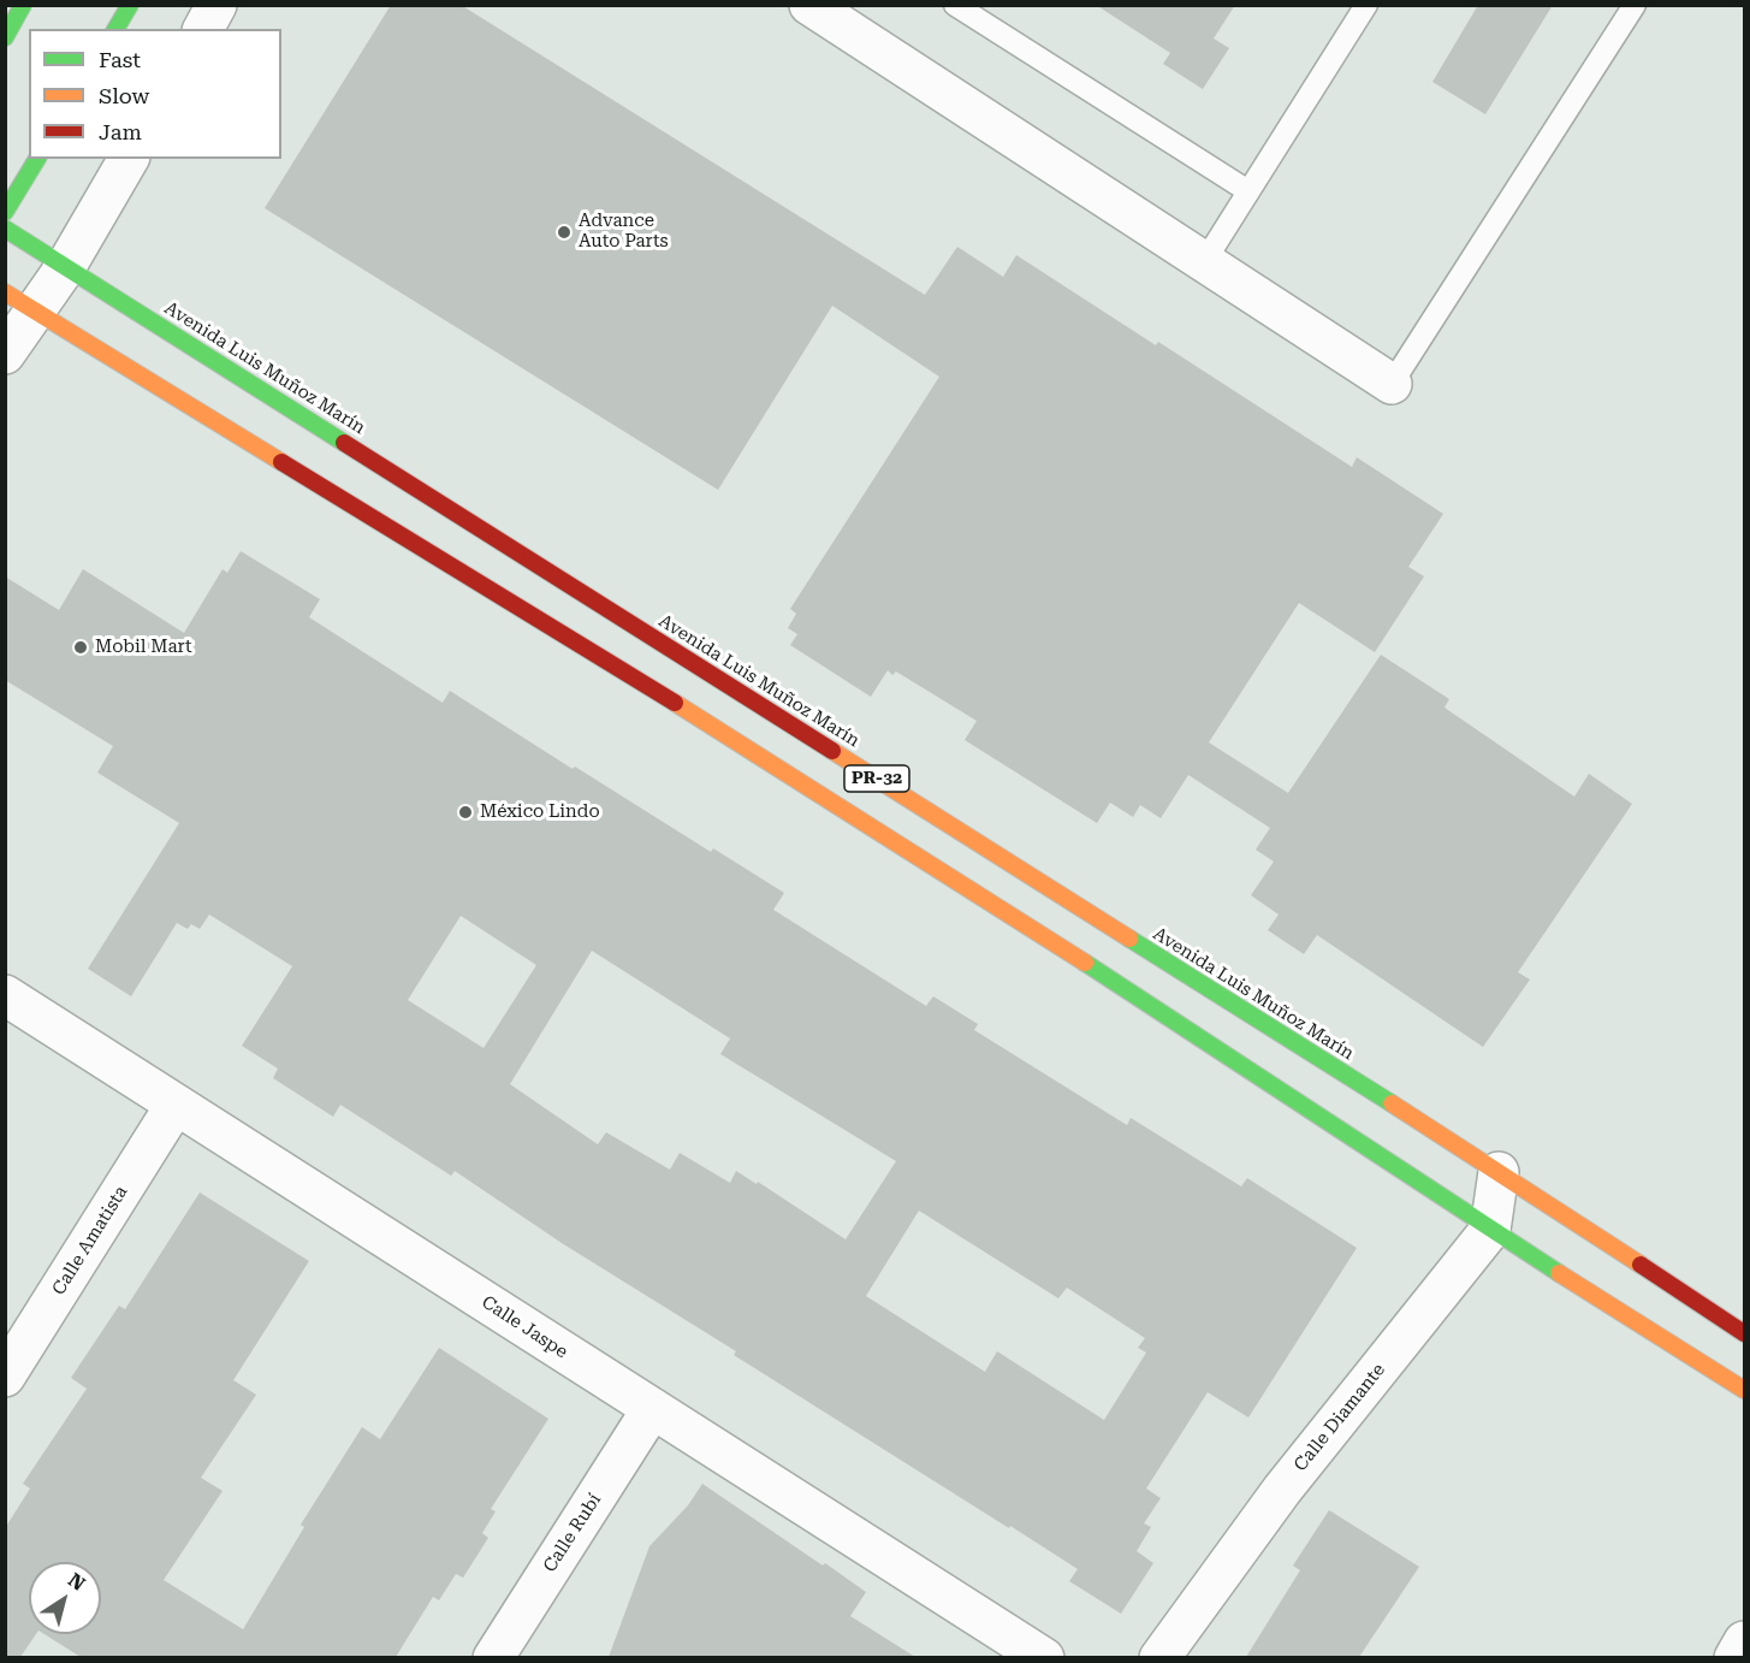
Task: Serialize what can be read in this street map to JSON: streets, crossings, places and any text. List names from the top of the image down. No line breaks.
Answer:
{"streets":{"main road":["Avenida Luis Muñoz Marín","PR-32"],"street":["Calle Amatista","Calle Jaspe","Calle Diamante","Calle Rubí"]},"crossings":[["PR-32","Calle Diamante"],["Calle Amatista","Calle Jaspe"],["Calle Jaspe","Calle Rubí"]],"places":["Advance Auto Parts","Mobil Mart","México Lindo"],"legend":["Fast","Slow","Jam"],"north":"top right"}
